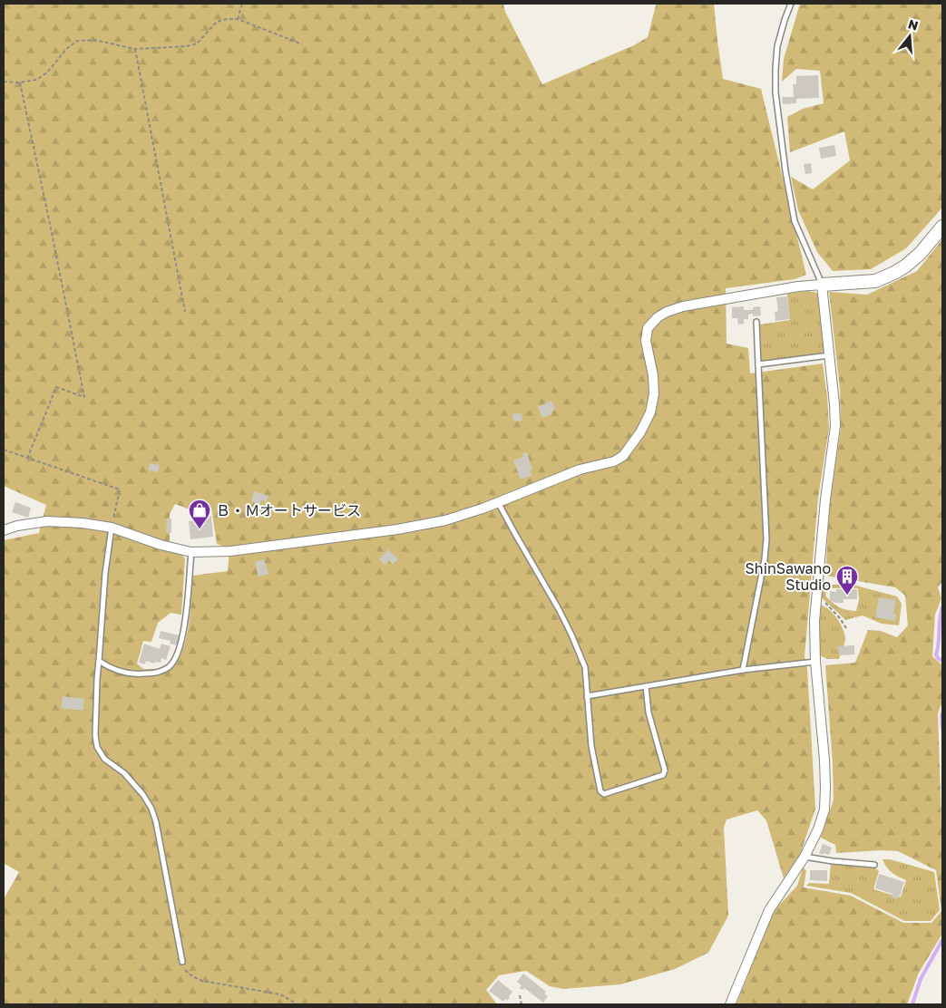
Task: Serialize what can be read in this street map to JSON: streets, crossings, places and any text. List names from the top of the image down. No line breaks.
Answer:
{"places":{"shop":["Ｂ・Ｍオートサービス"],"building":["ShinSawano Studio"]},"north":"top"}
